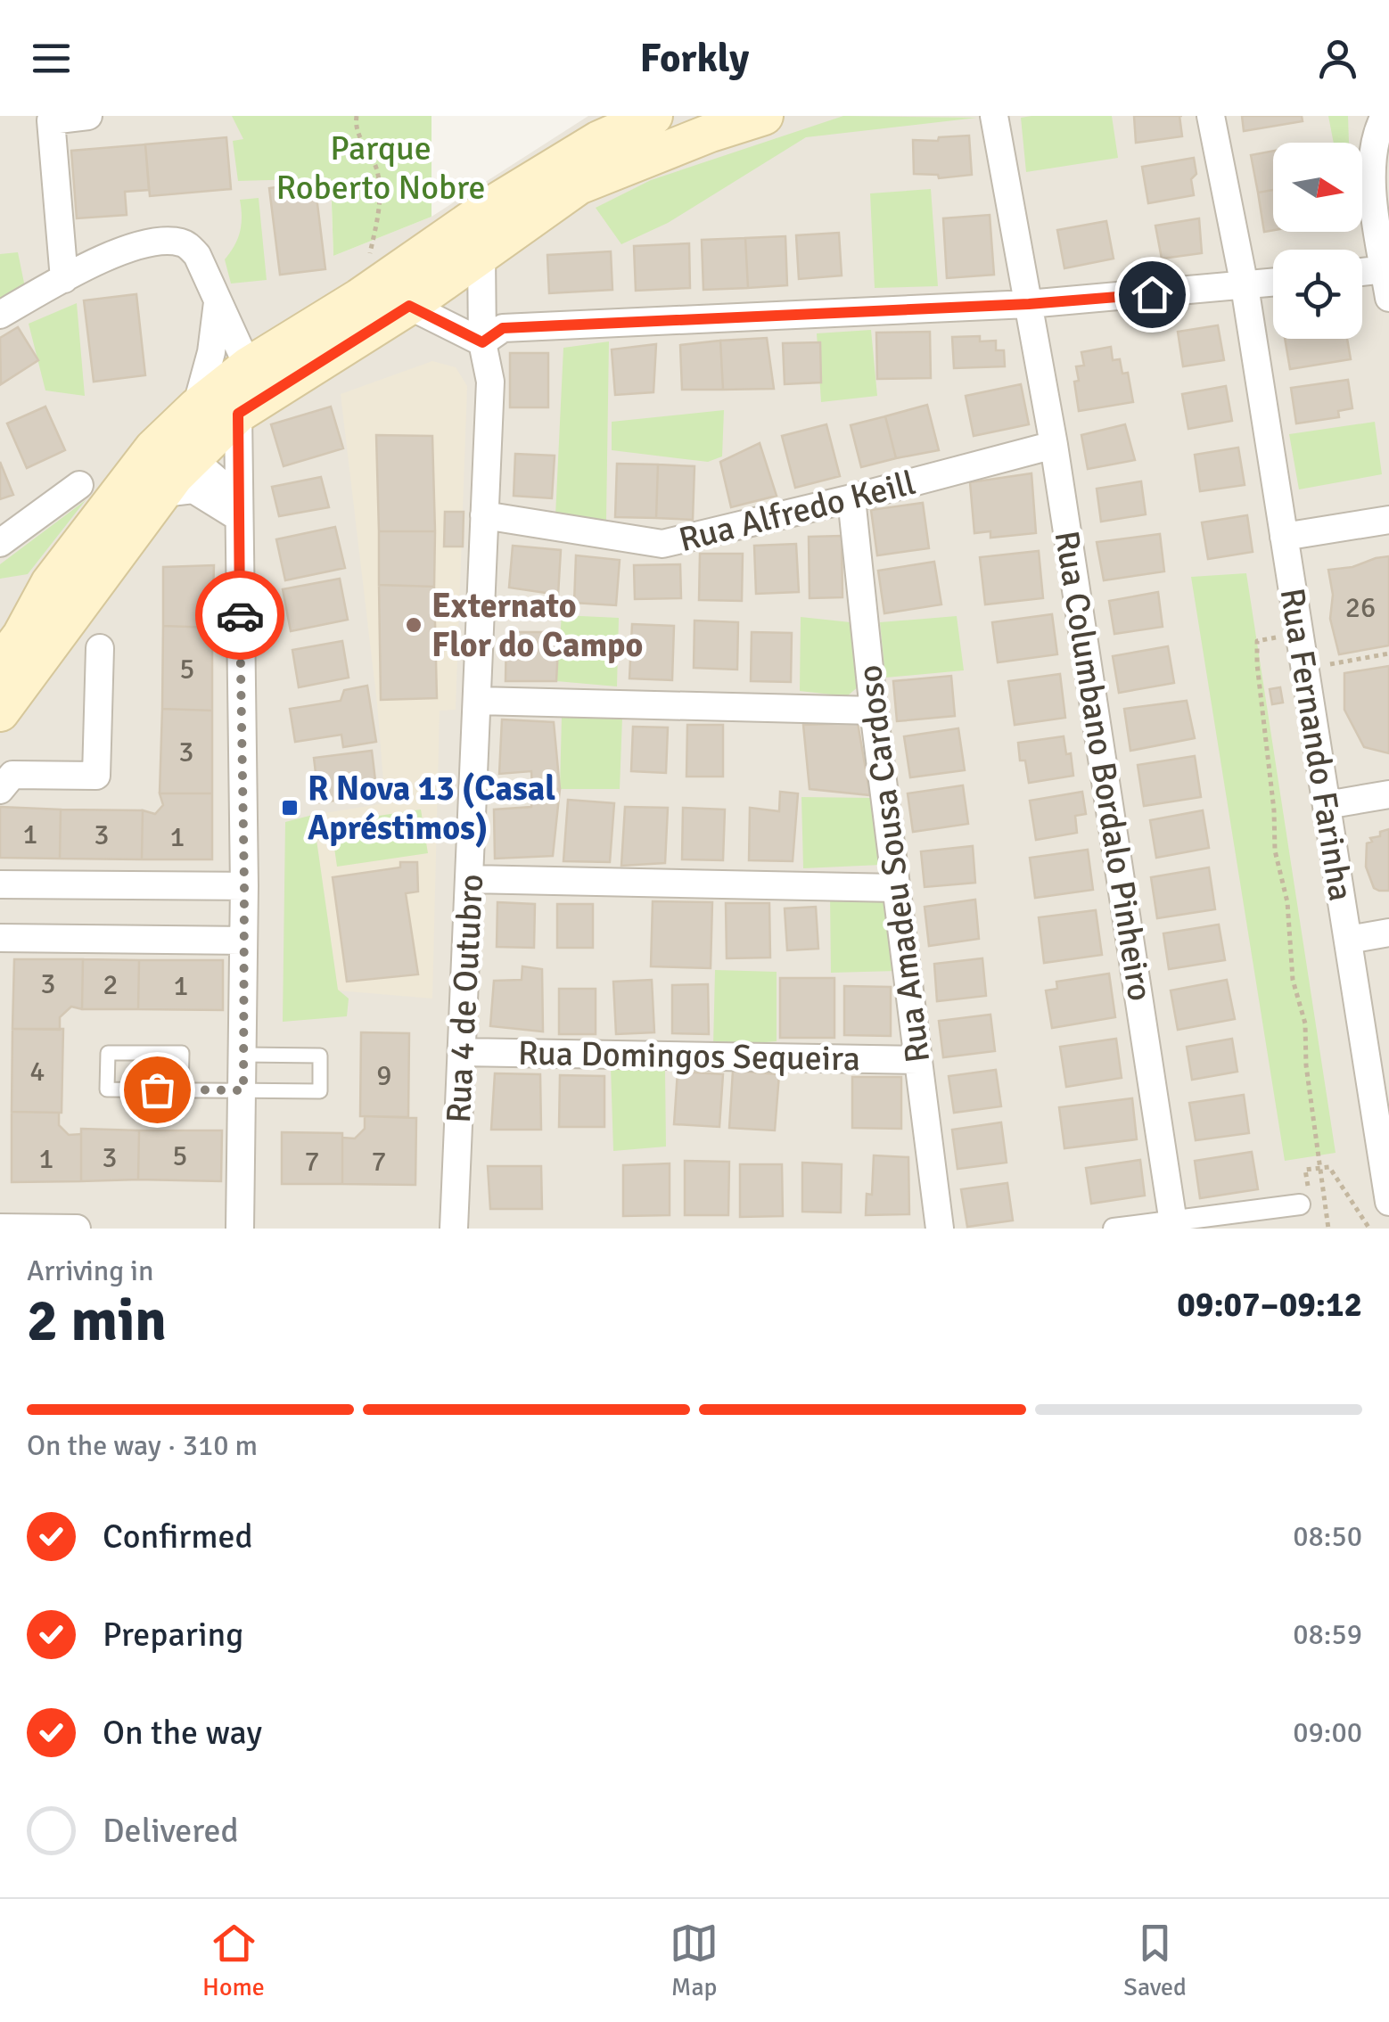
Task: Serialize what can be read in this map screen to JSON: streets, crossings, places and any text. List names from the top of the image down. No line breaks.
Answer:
{"streets":{"street":["Rua Alfredo Keill","Rua Fernando Farinha","Rua Columbano Bordalo Pinheiro","Rua Amadeu Sousa Cardoso","Rua 4 de Outubro","Rua Domingos Sequeira"]},"crossings":[["Rua Alfredo Keill","Rua Columbano Bordalo Pinheiro"],["Rua Alfredo Keill","Rua Amadeu Sousa Cardoso"],["Rua Alfredo Keill","Rua 4 de Outubro"],["Rua Amadeu Sousa Cardoso","Rua Domingos Sequeira"],["Rua 4 de Outubro","Rua Domingos Sequeira"]],"parks":["Parque Roberto Nobre"],"places":{"other":["Externato Flor do Campo"],"transit":["R Nova 13 (Casal Apréstimos)"]},"house_numbers":["26","5","3","1","3","1","3","2","1","4","9","5","3","1","7","7"],"north":"right","page":{"header":"Forkly","heading":["2 min","Arriving in","09:07–09:12"],"bar":"On the way · 310 m","list":[["Confirmed","08:50"],["Preparing","08:59"],["On the way","09:00"],"Delivered"],"tabs":["Home","Map","Saved"]}}
